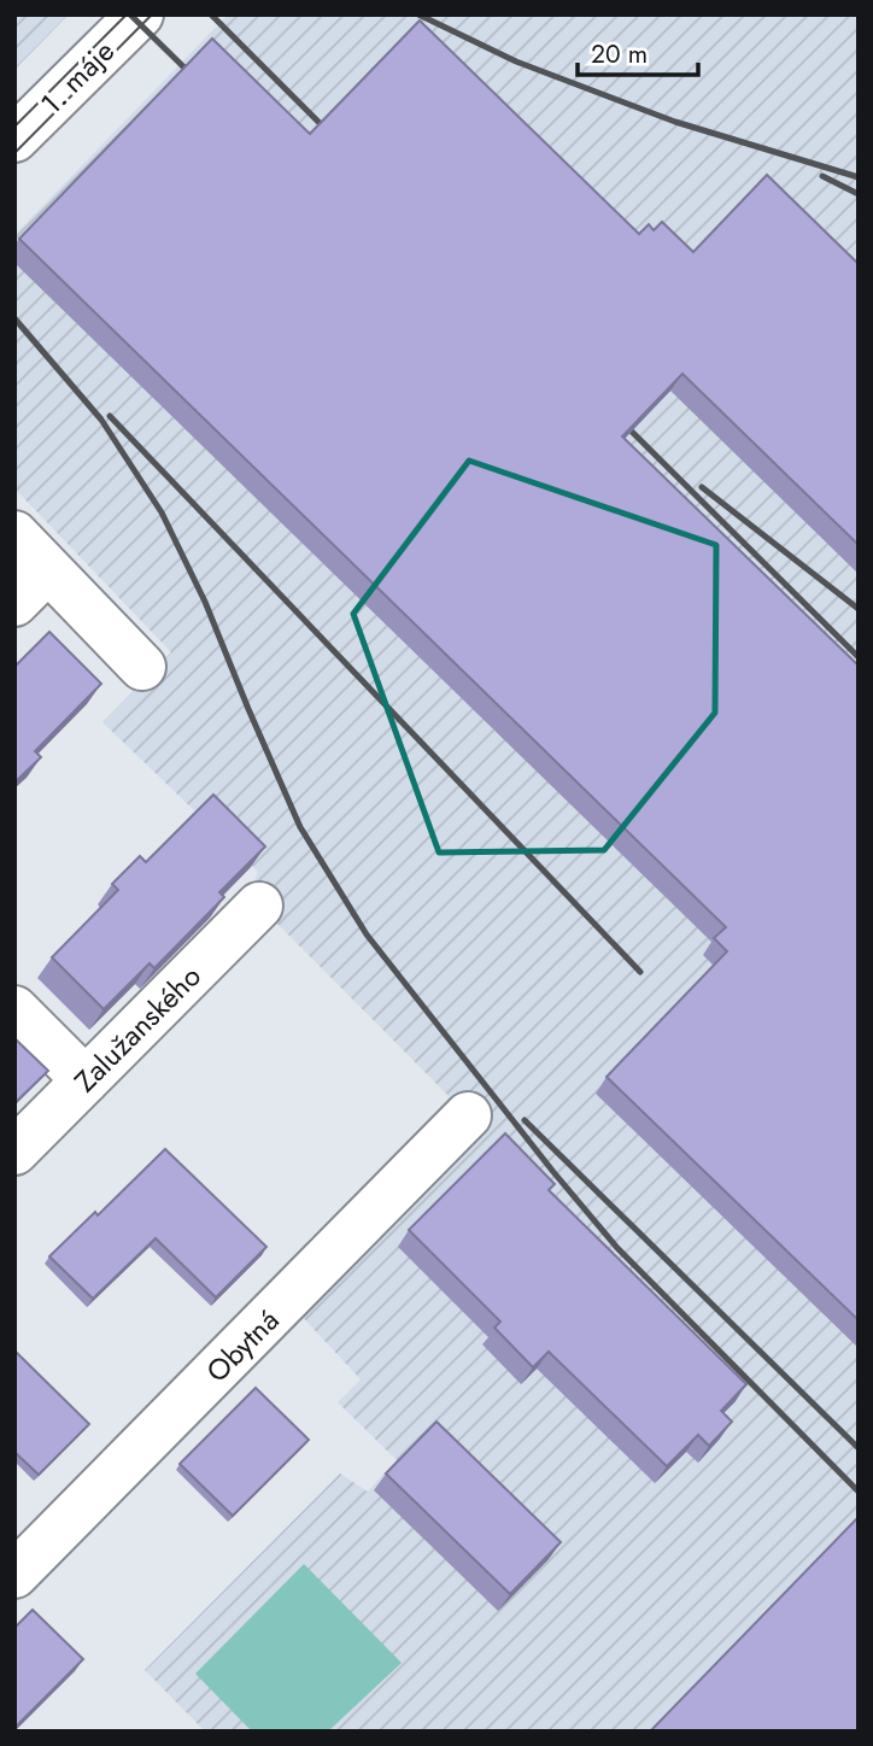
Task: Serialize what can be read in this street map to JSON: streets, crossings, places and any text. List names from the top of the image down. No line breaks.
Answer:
{"streets":{"street":["1. máje","Zalužanského","Obytná"]},"scale_bar":"20 m"}
